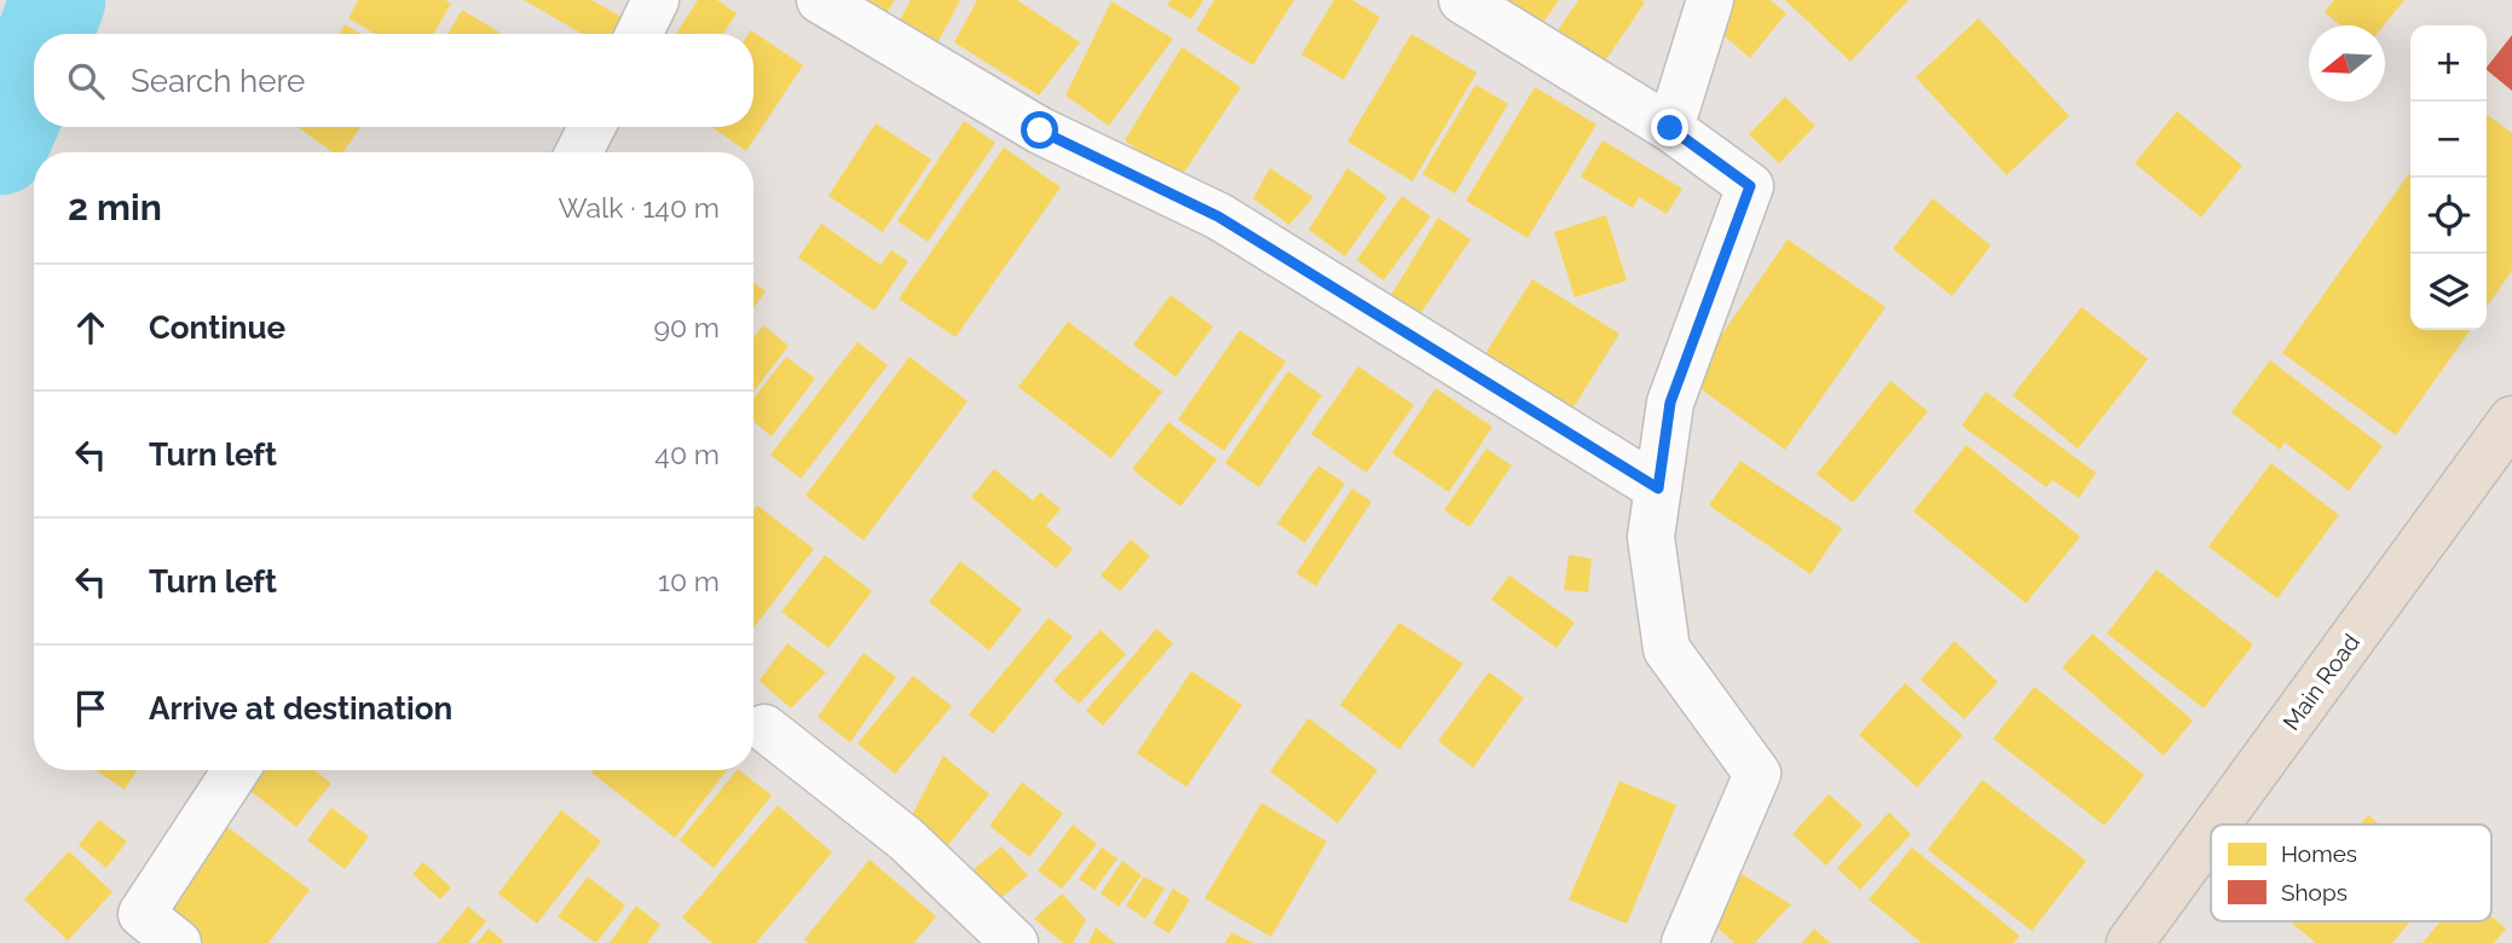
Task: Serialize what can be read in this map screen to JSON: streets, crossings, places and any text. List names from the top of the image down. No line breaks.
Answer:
{"streets":{"highway":["Main Road"]},"legend":["Homes","Shops"],"north":"left","page":{"map_buttons":["+","−"],"search":"Search here","heading":["2 min","Walk · 140 m"],"list":[["Continue","90 m"],["Turn left","40 m"],["Turn left","10 m"],"Arrive at destination"]}}
